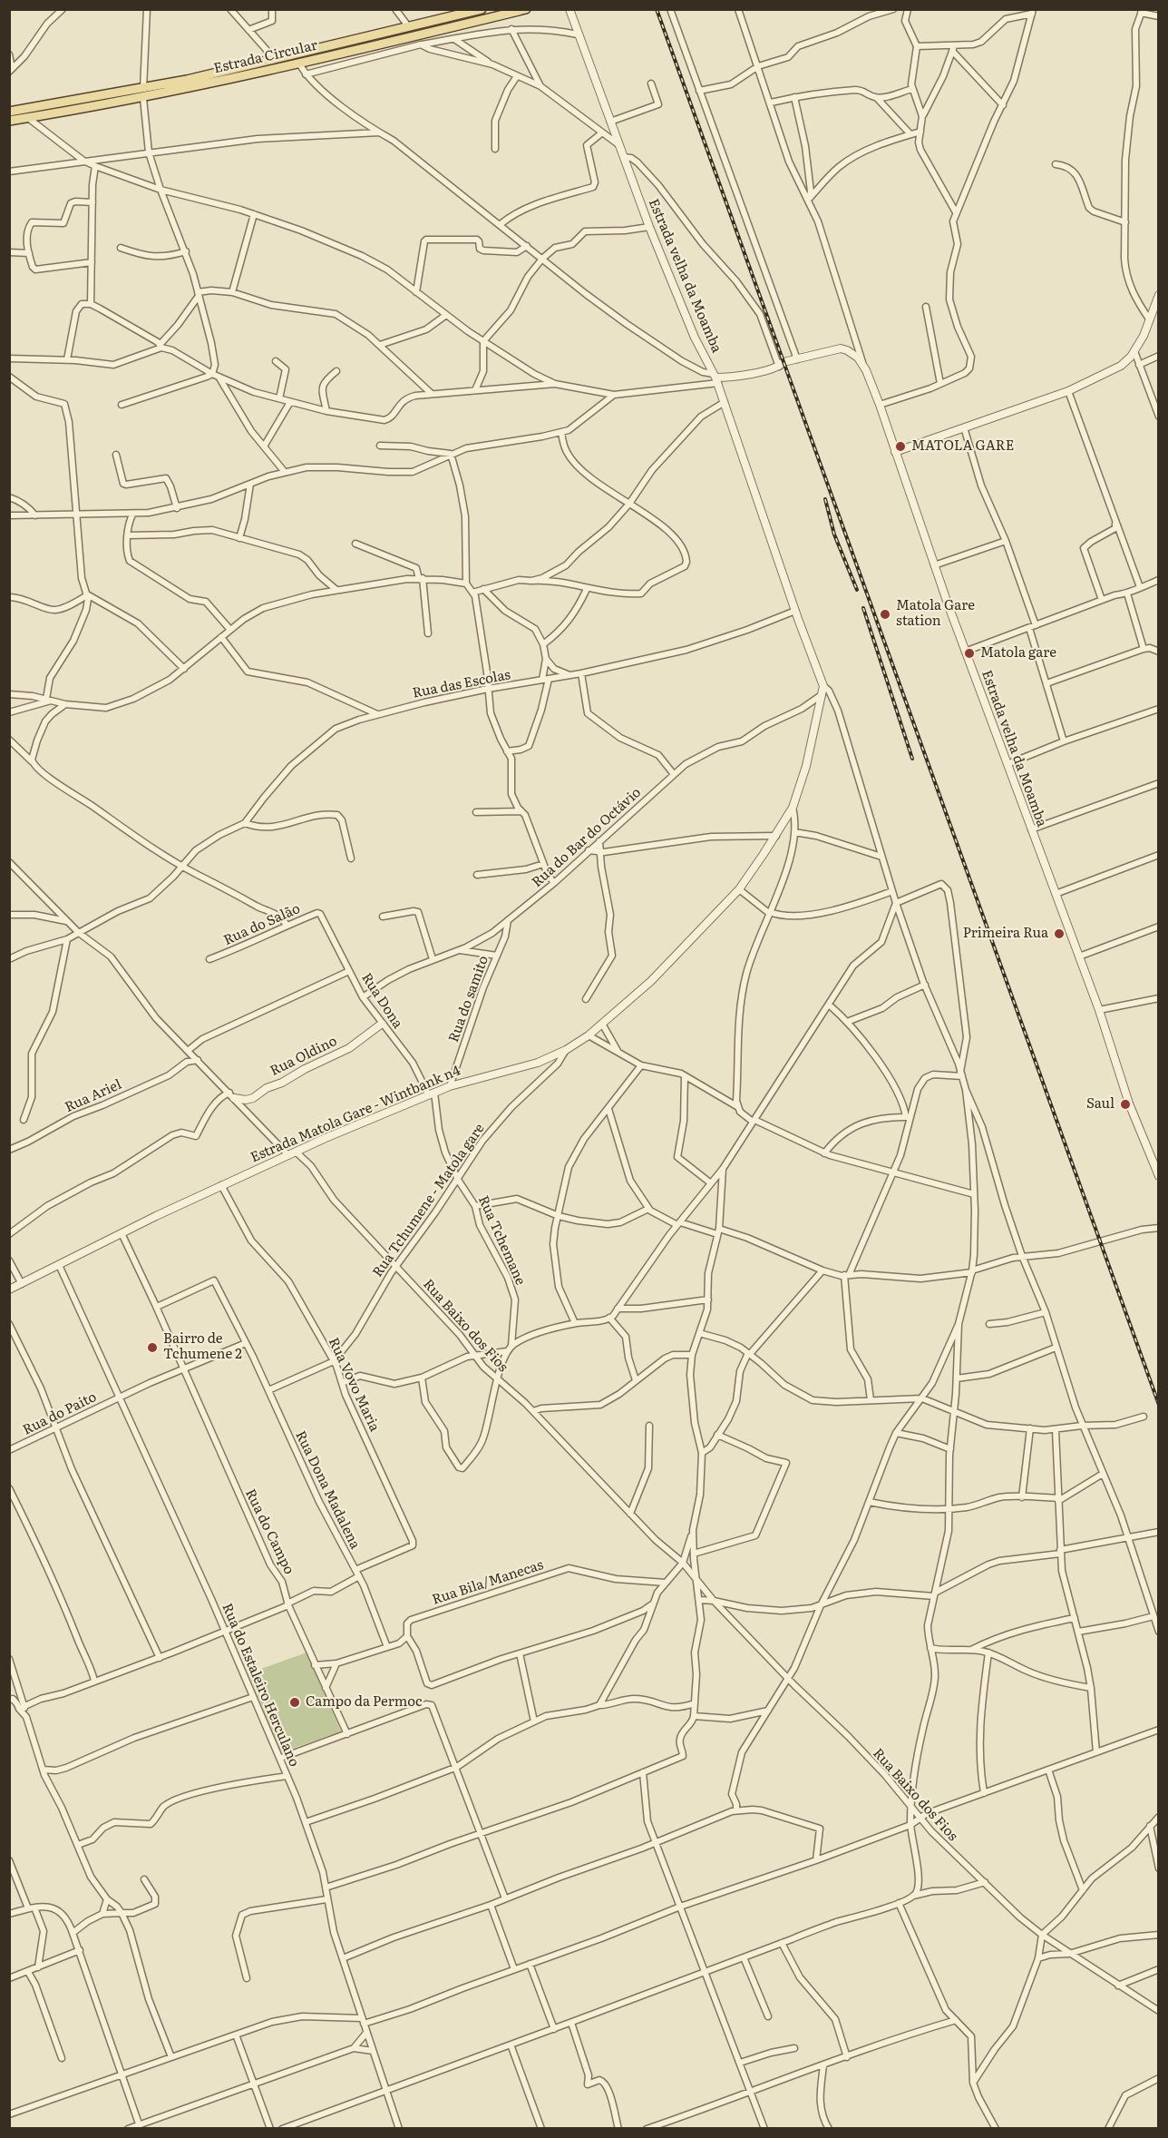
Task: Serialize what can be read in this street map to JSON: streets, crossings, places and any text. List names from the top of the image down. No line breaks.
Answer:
{"streets":{"main road":["Estrada Circular"],"street":["Estrada velha da Moamba","Rua das Escolas","Rua do Bar do Octávio","Rua do Salão","Rua do samito","Rua Dona","Rua Oldino","Rua Ariel","Estrada Matola Gare - Wintbank n4","Rua Tchumene - Matola gare","Rua Tchemane","Rua Baixo dos Fios","Rua Vovo Maria","Rua do Paito","Rua Dona Madalena","Rua do Campo","Rua Bila/Manecas","Rua do Estaleiro Herculano"]},"crossings":[["Rua do Bar do Octávio","Rua do samito"],["Rua do Bar do Octávio","Rua Dona"],["Rua do Bar do Octávio","Estrada Matola Gare - Wintbank n4"],["Rua do Salão","Rua Dona"],["Rua do samito","Estrada Matola Gare - Wintbank n4"],["Rua Dona","Rua Oldino"],["Rua Dona","Estrada Matola Gare - Wintbank n4"],["Rua Dona","Rua Tchumene - Matola gare"],["Rua Dona","Rua Tchemane"],["Estrada Matola Gare - Wintbank n4","Rua Tchumene - Matola gare"],["Estrada Matola Gare - Wintbank n4","Rua Baixo dos Fios"],["Estrada Matola Gare - Wintbank n4","Rua Vovo Maria"],["Estrada Matola Gare - Wintbank n4","Rua do Campo"],["Estrada Matola Gare - Wintbank n4","Rua do Estaleiro Herculano"],["Rua Tchumene - Matola gare","Rua Tchemane"],["Rua Tchumene - Matola gare","Rua Baixo dos Fios"],["Rua Tchumene - Matola gare","Rua Vovo Maria"],["Rua Vovo Maria","Rua Dona Madalena"],["Rua do Paito","Rua Dona Madalena"],["Rua do Paito","Rua do Campo"],["Rua do Paito","Rua do Estaleiro Herculano"],["Rua Dona Madalena","Rua do Campo"],["Rua Dona Madalena","Rua Bila/Manecas"],["Rua do Campo","Rua Bila/Manecas"]],"places":["MATOLA GARE","Matola Gare station","Matola gare","Primeira Rua","Saul","Bairro de Tchumene 2","Campo da Permoc"]}
